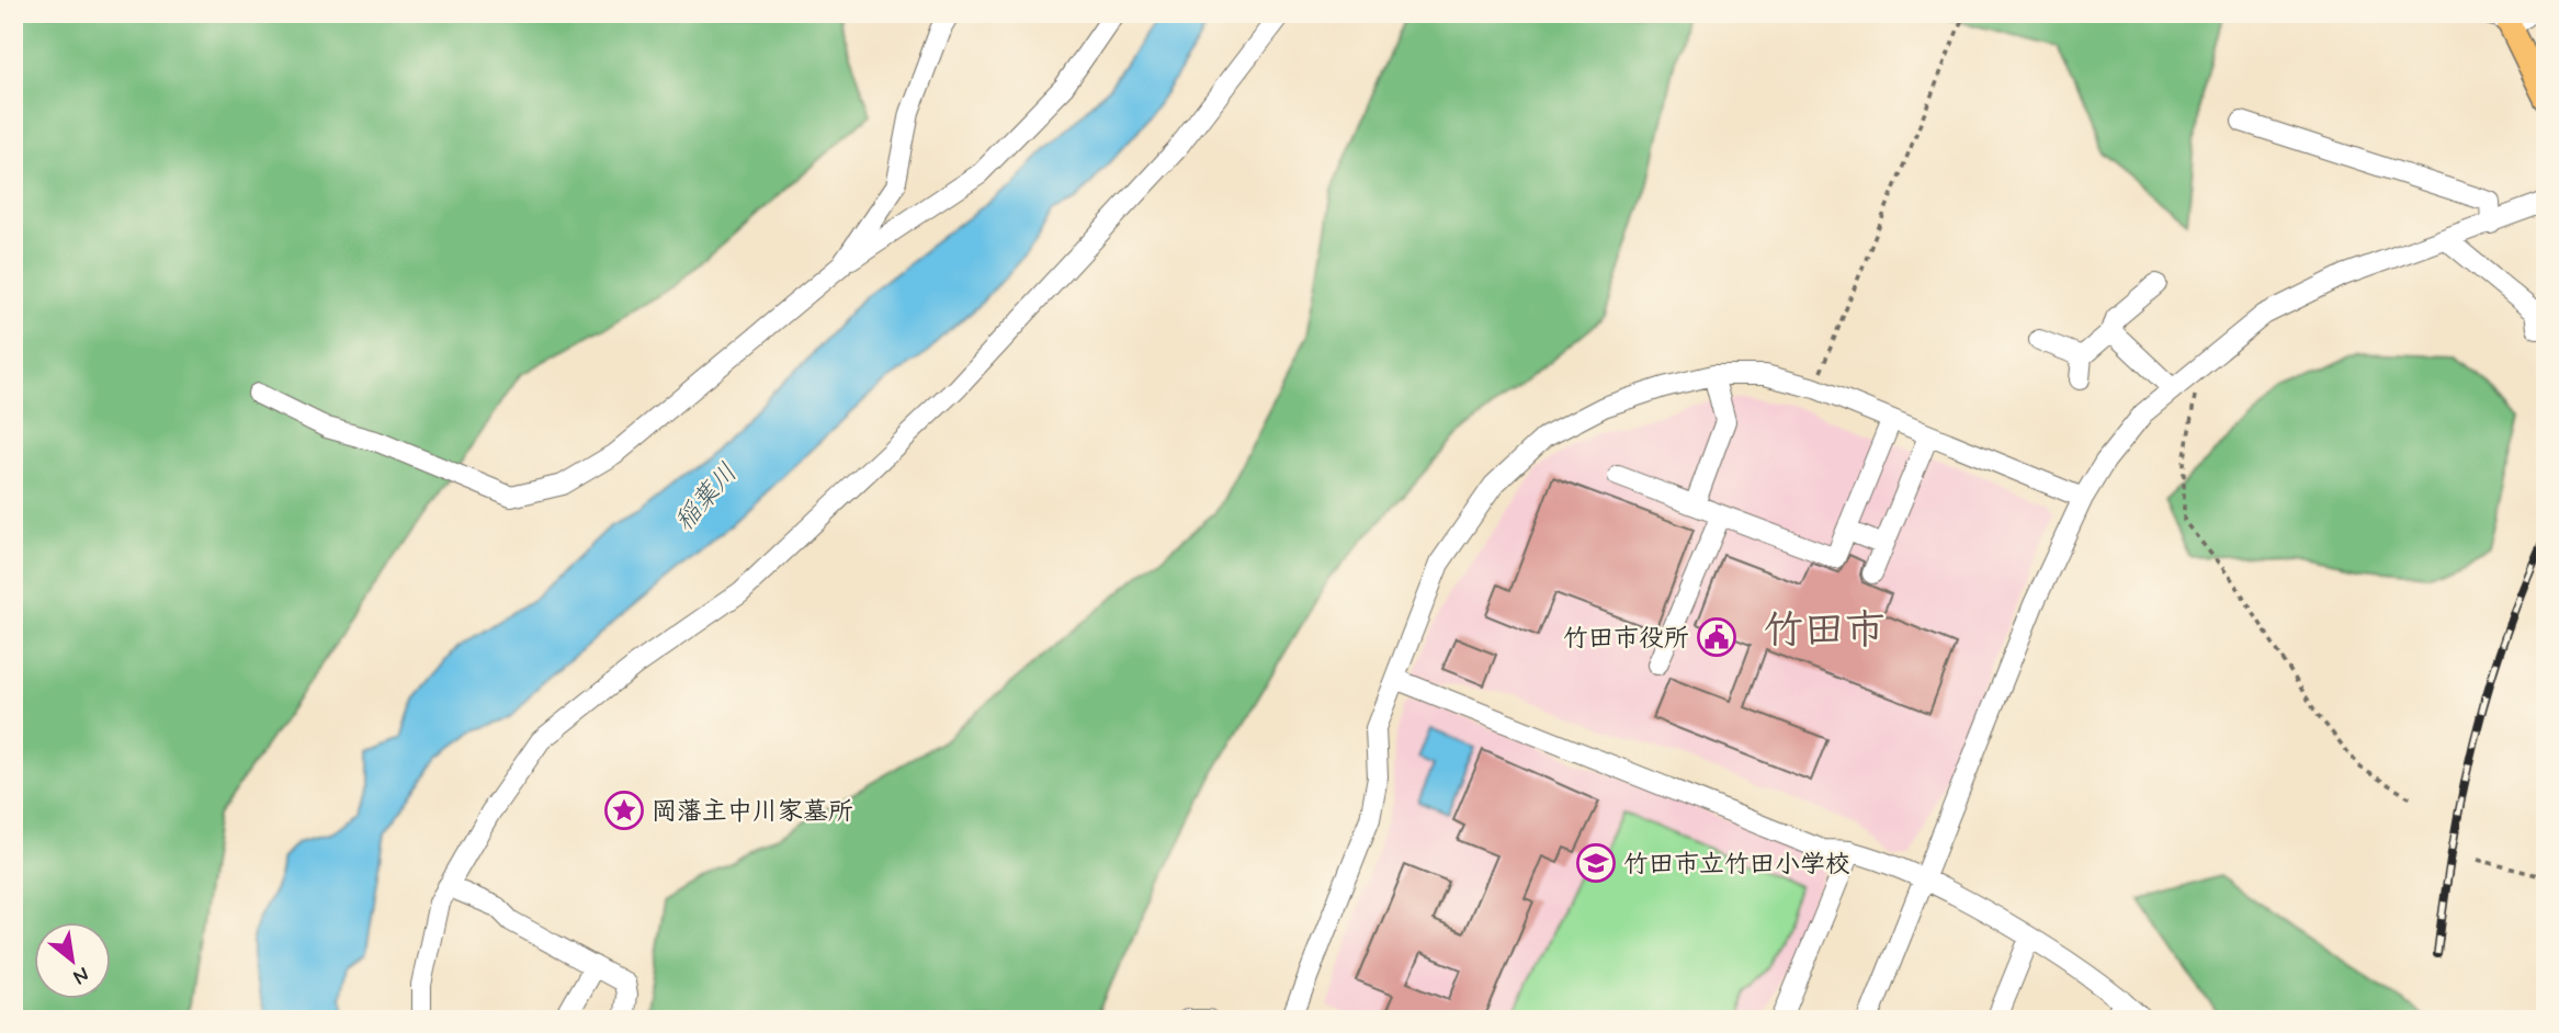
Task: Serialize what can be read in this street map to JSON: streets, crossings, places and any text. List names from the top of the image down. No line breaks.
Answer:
{"districts":["竹田市"],"water":["稲葉川"],"places":{"public building":["竹田市役所"],"place":["岡藩主中川家墓所"],"school or university":["竹田市立竹田小学校"]},"north":"bottom right"}
